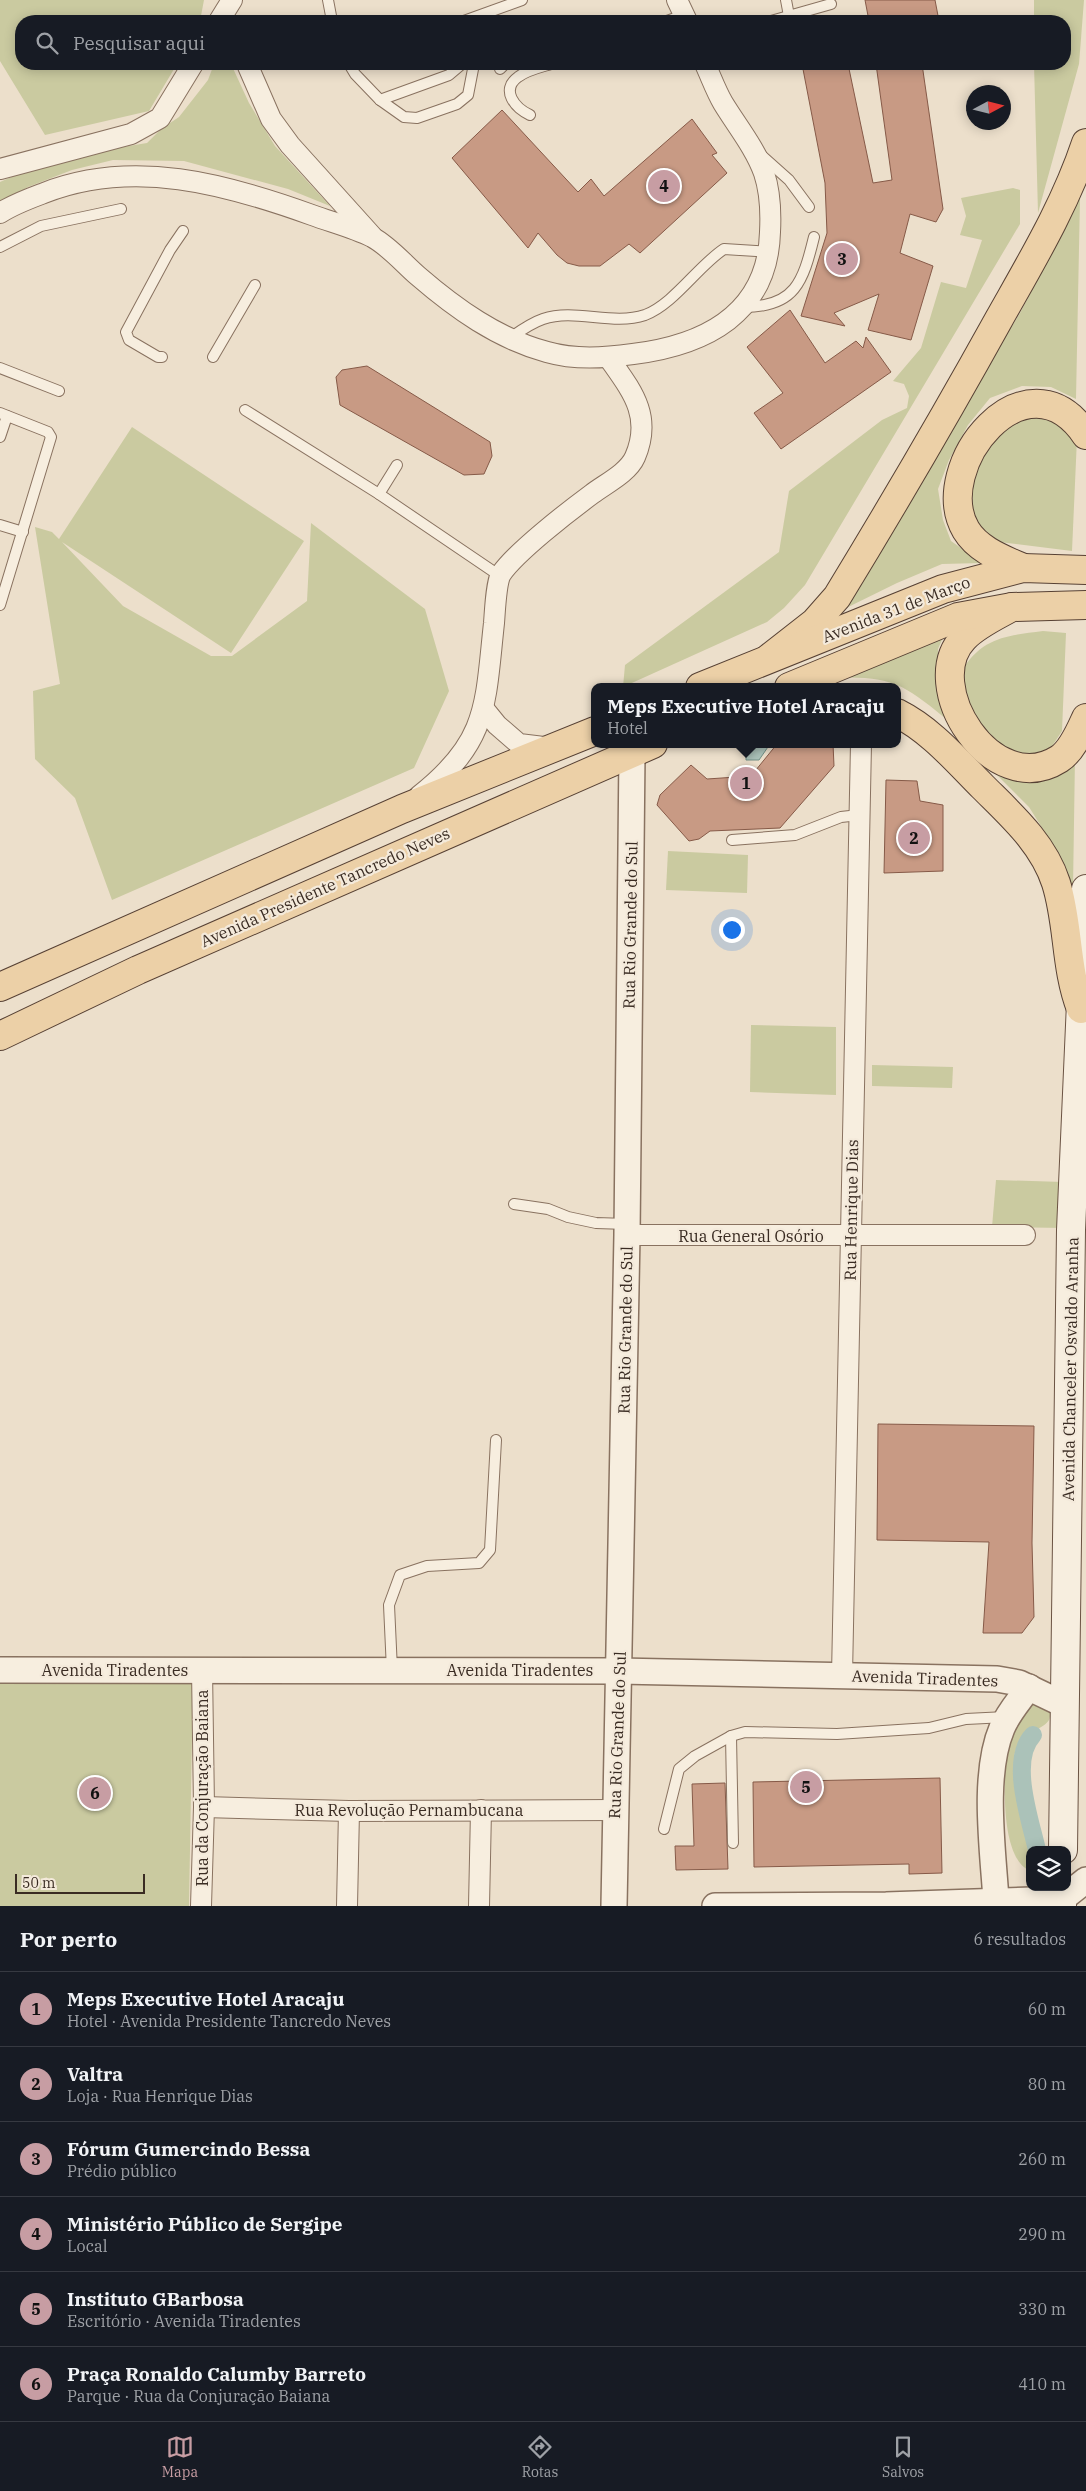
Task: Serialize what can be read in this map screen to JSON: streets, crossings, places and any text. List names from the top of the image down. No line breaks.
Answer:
{"streets":{"main road":["Avenida 31 de Março","Avenida Presidente Tancredo Neves","Avenida Chanceler Osvaldo Aranha"],"street":["Rua Rio Grande do Sul","Rua Henrique Dias","Rua General Osório","Avenida Tiradentes","Rua da Conjuração Baiana","Rua Revolução Pernambucana"]},"crossings":[["Avenida Presidente Tancredo Neves","Rua Rio Grande do Sul"],["Rua Rio Grande do Sul","Rua General Osório"],["Rua Rio Grande do Sul","Avenida Tiradentes"],["Rua Rio Grande do Sul","Rua Revolução Pernambucana"],["Rua Henrique Dias","Rua General Osório"],["Rua Henrique Dias","Avenida Tiradentes"],["Avenida Chanceler Osvaldo Aranha","Avenida Tiradentes"],["Avenida Tiradentes","Rua da Conjuração Baiana"],["Rua da Conjuração Baiana","Rua Revolução Pernambucana"]],"scale_bar":"50 m","north":"right","page":{"search":"Pesquisar aqui","pins":["4","3","1","2","5","6"],"popup":["Meps Executive Hotel Aracaju","Hotel"],"scale":"50 m","heading":["Por perto","6 resultados"],"list":[{"mark":"1","name":"Meps Executive Hotel Aracaju","note":"Hotel · Avenida Presidente Tancredo Neves","value":"60 m"},{"mark":"2","name":"Valtra","note":"Loja · Rua Henrique Dias","value":"80 m"},{"mark":"3","name":"Fórum Gumercindo Bessa","note":"Prédio público","value":"260 m"},{"mark":"4","name":"Ministério Público de Sergipe","note":"Local","value":"290 m"},{"mark":"5","name":"Instituto GBarbosa","note":"Escritório · Avenida Tiradentes","value":"330 m"},{"mark":"6","name":"Praça Ronaldo Calumby Barreto","note":"Parque · Rua da Conjuração Baiana","value":"410 m"}],"nav":["Mapa","Rotas","Salvos"]}}
